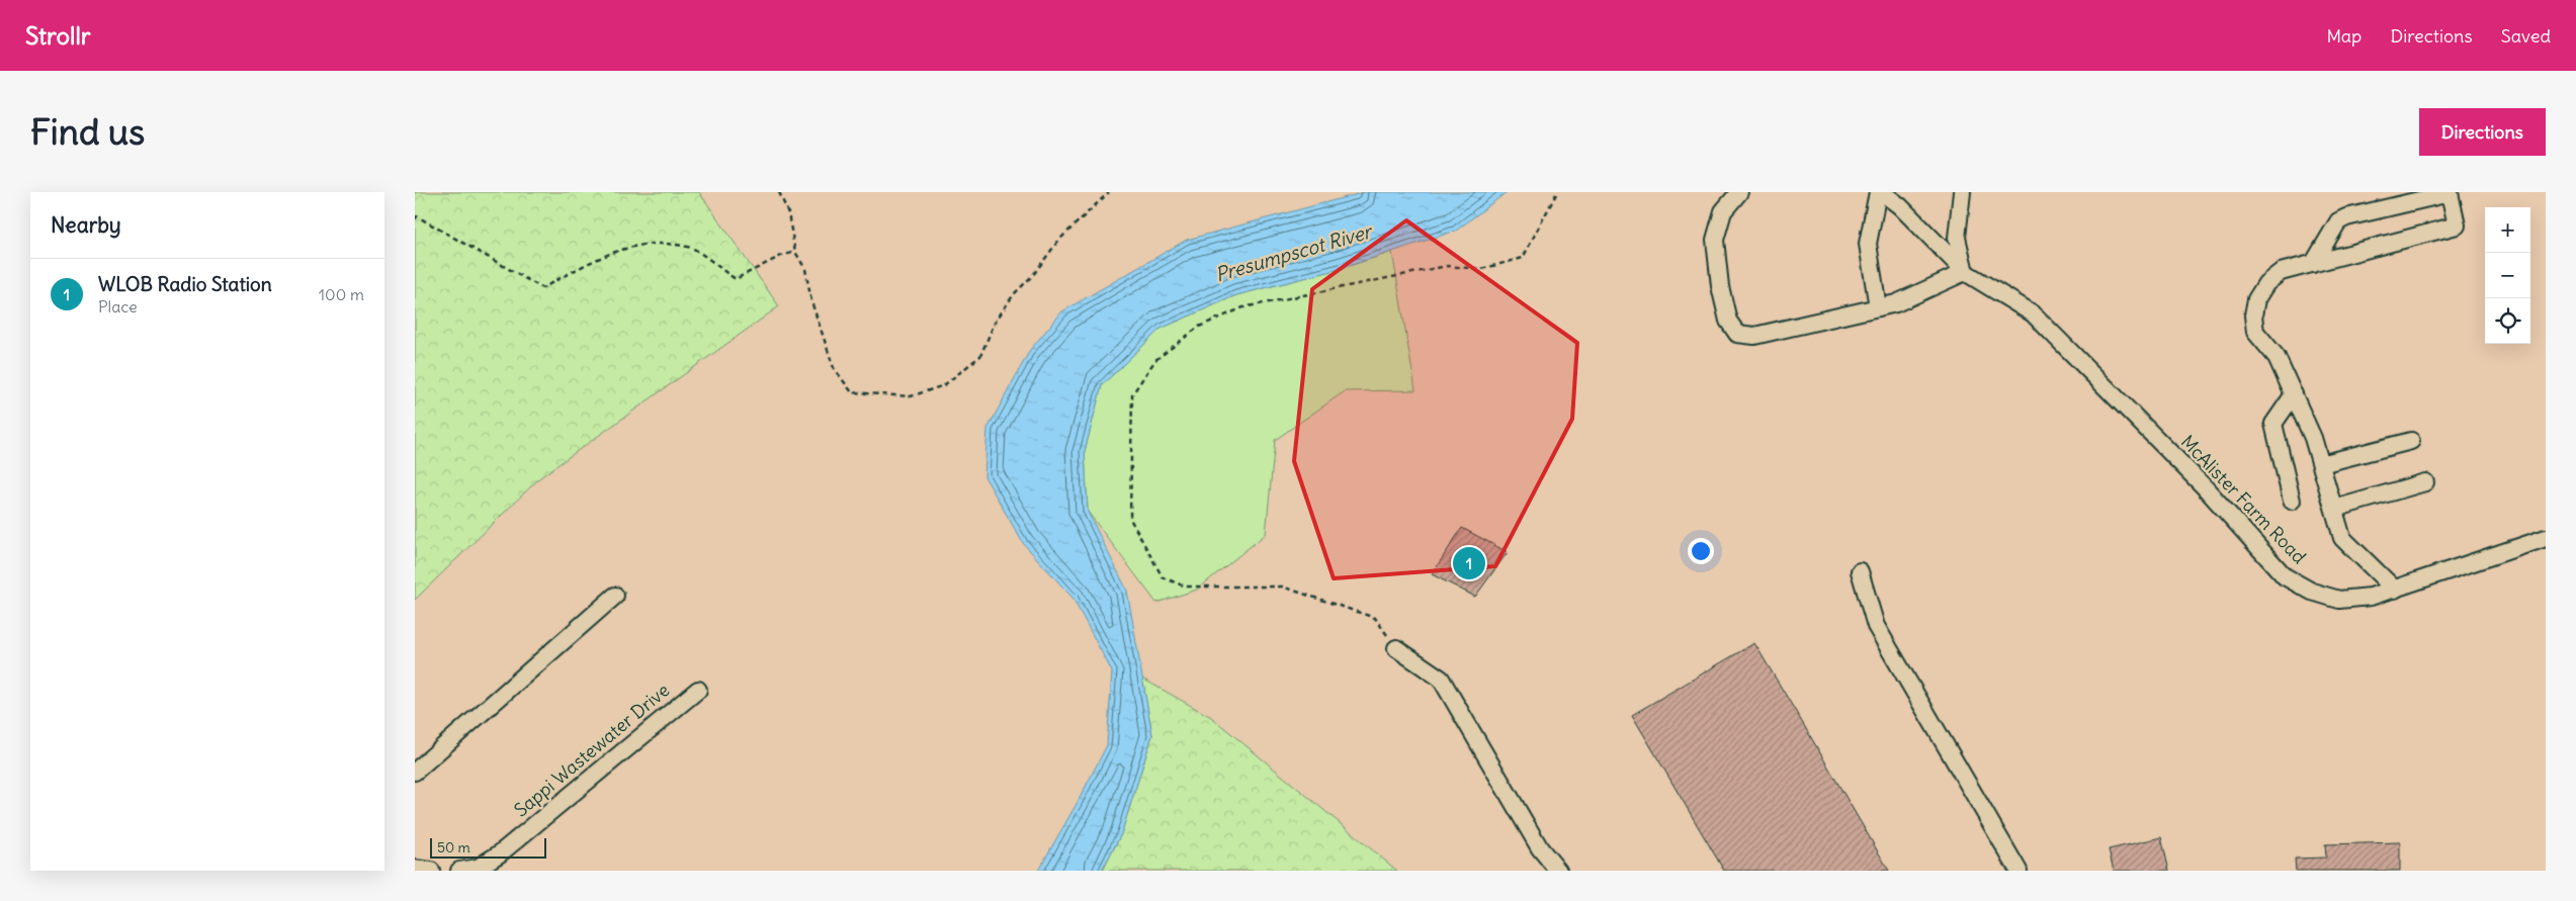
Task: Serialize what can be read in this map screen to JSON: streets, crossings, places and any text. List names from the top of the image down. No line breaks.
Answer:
{"streets":{"street":["McAlister Farm Road","Sappi Wastewater Drive"]},"water":["Presumpscot River"],"scale_bar":"50 m","page":{"header":"Strollr","nav":["Map","Directions","Saved"],"buttons":"Directions","title":"Find us","heading":"Nearby","map_buttons":["+","−"],"list":[{"mark":"1","name":"WLOB Radio Station","note":"Place","value":"100 m"}],"pins":"1","scale":"50 m"}}
